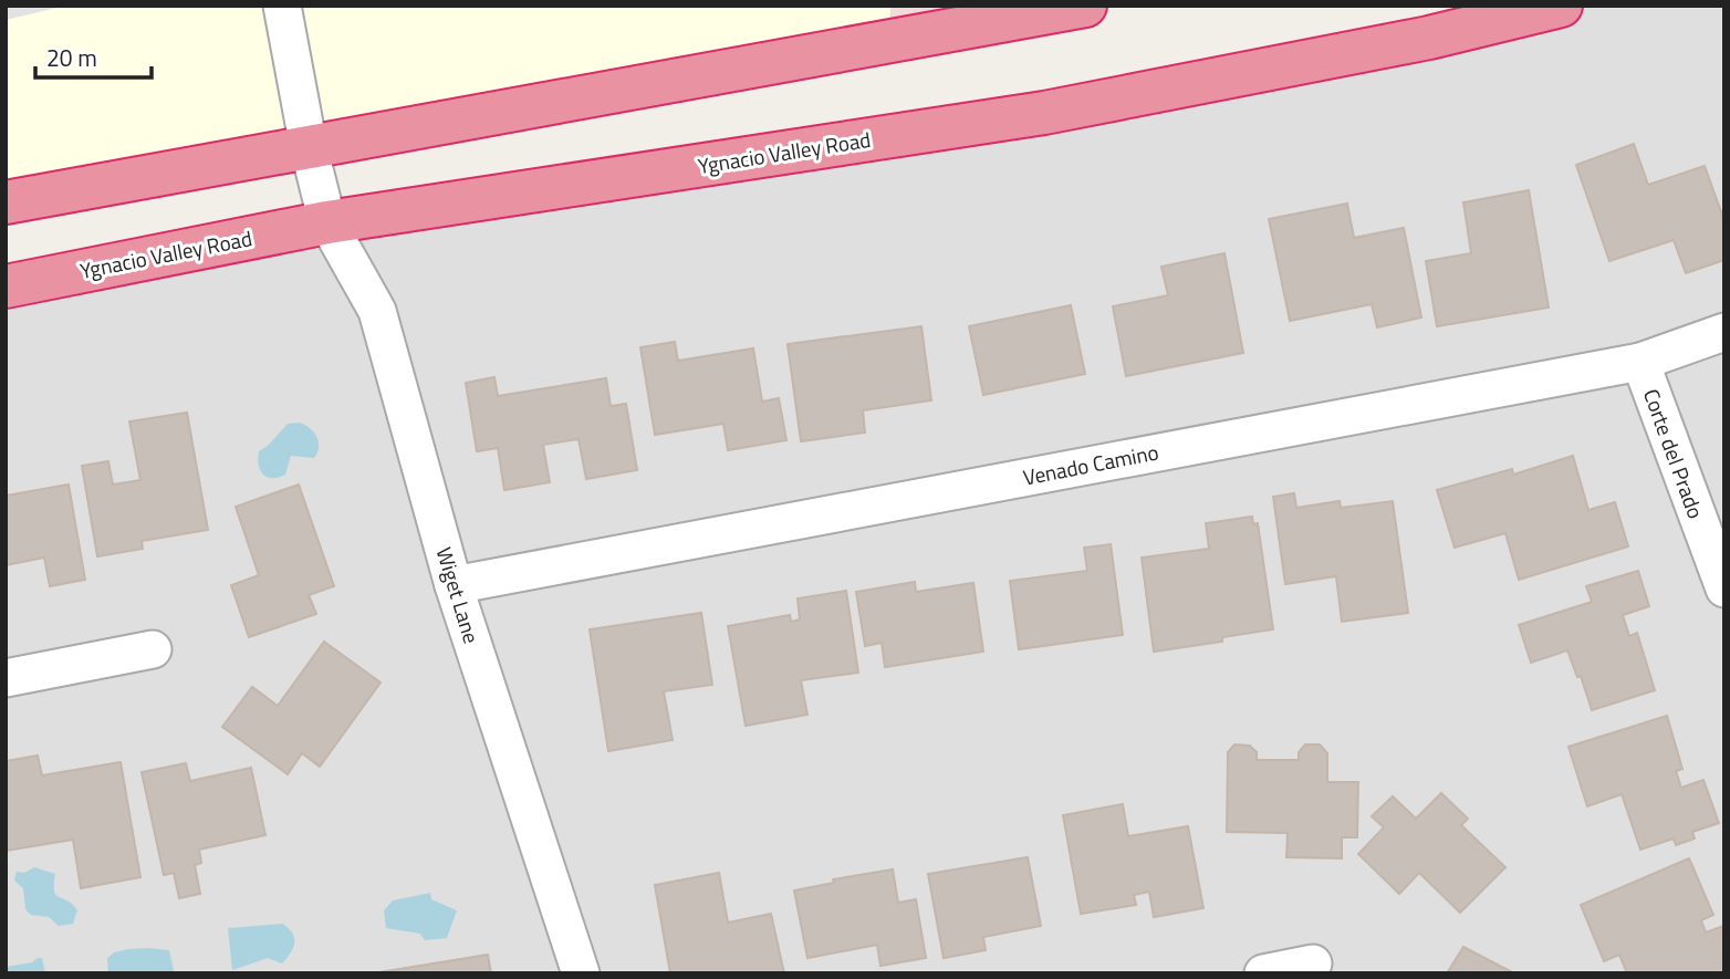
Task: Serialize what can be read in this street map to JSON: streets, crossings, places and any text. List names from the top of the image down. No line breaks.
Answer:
{"streets":{"highway":["Ygnacio Valley Road"],"street":["Corte del Prado","Venado Camino","Wiget Lane"]},"crossings":[["Ygnacio Valley Road","Wiget Lane"],["Corte del Prado","Venado Camino"],["Venado Camino","Wiget Lane"]],"scale_bar":"20 m"}
